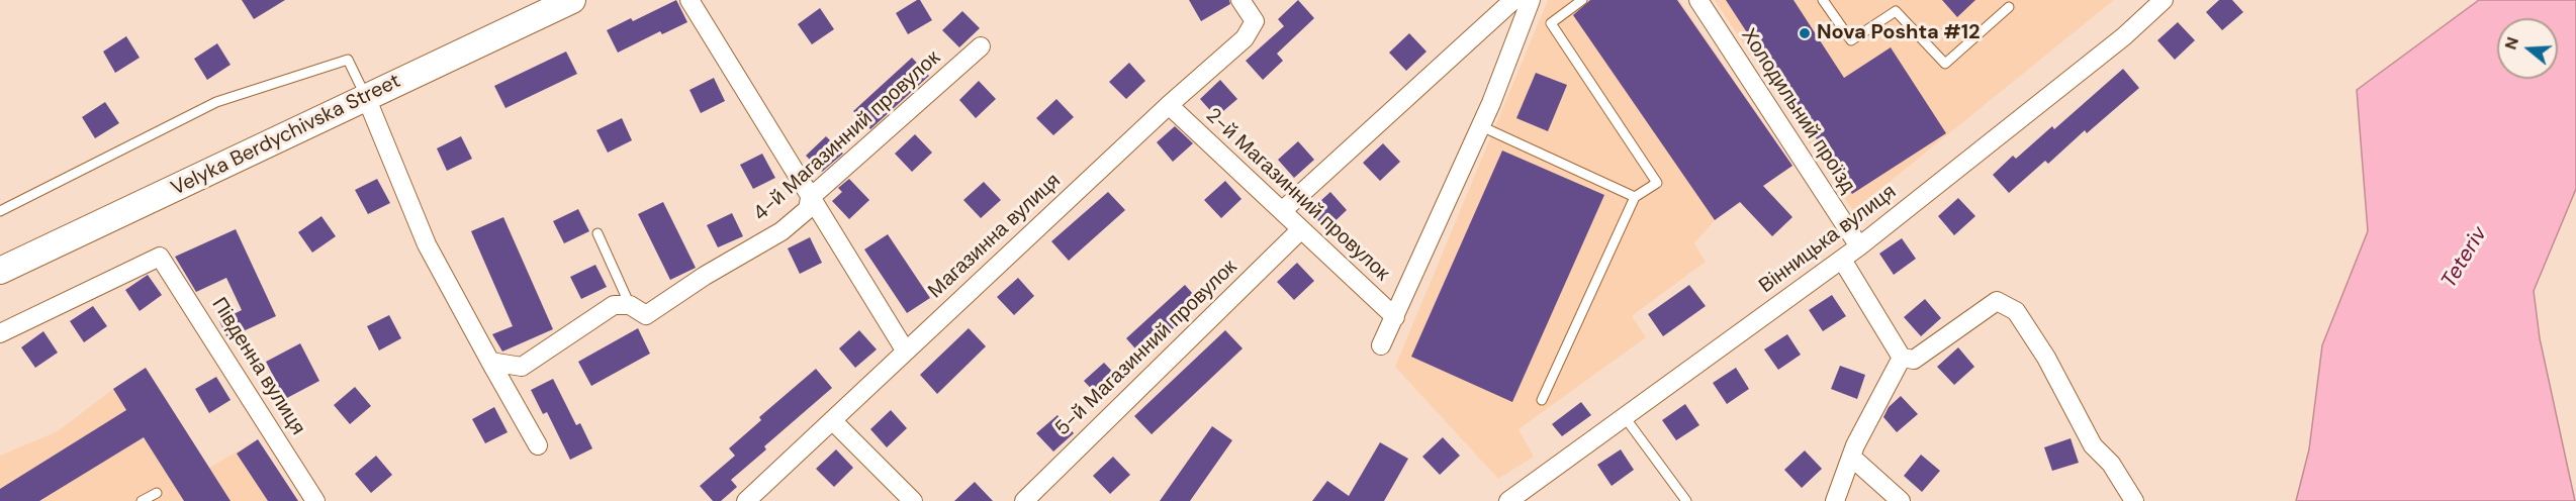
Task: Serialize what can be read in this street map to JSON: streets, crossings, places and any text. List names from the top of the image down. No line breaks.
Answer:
{"streets":{"main road":["Velyka Berdychivska Street"],"street":["Холодильний проїзд","4-й Магазинний провулок","2-й Магазинний провулок","Магазинна вулиця","Вінницька вулиця","5-й Магазинний провулок","Південна вулиця"]},"crossings":[["Холодильний проїзд","Вінницька вулиця"],["2-й Магазинний провулок","Магазинна вулиця"],["2-й Магазинний провулок","5-й Магазинний провулок"]],"water":["Teteriv"],"places":["Nova Poshta #12"],"north":"left"}
